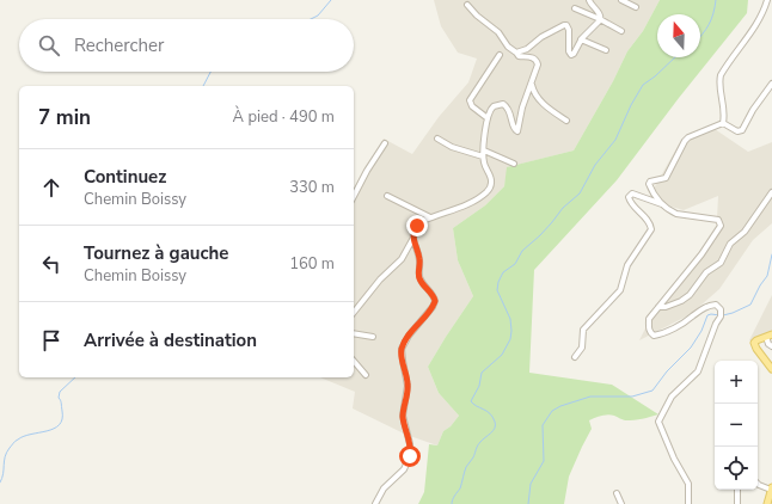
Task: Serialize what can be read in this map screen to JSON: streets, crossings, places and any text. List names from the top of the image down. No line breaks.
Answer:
{"north":"top","page":{"search":"Rechercher","heading":["7 min","À pied · 490 m"],"list":[["Continuez","Chemin Boissy","330 m"],["Tournez à gauche","Chemin Boissy","160 m"],"Arrivée à destination"],"map_buttons":["+","−"]}}
